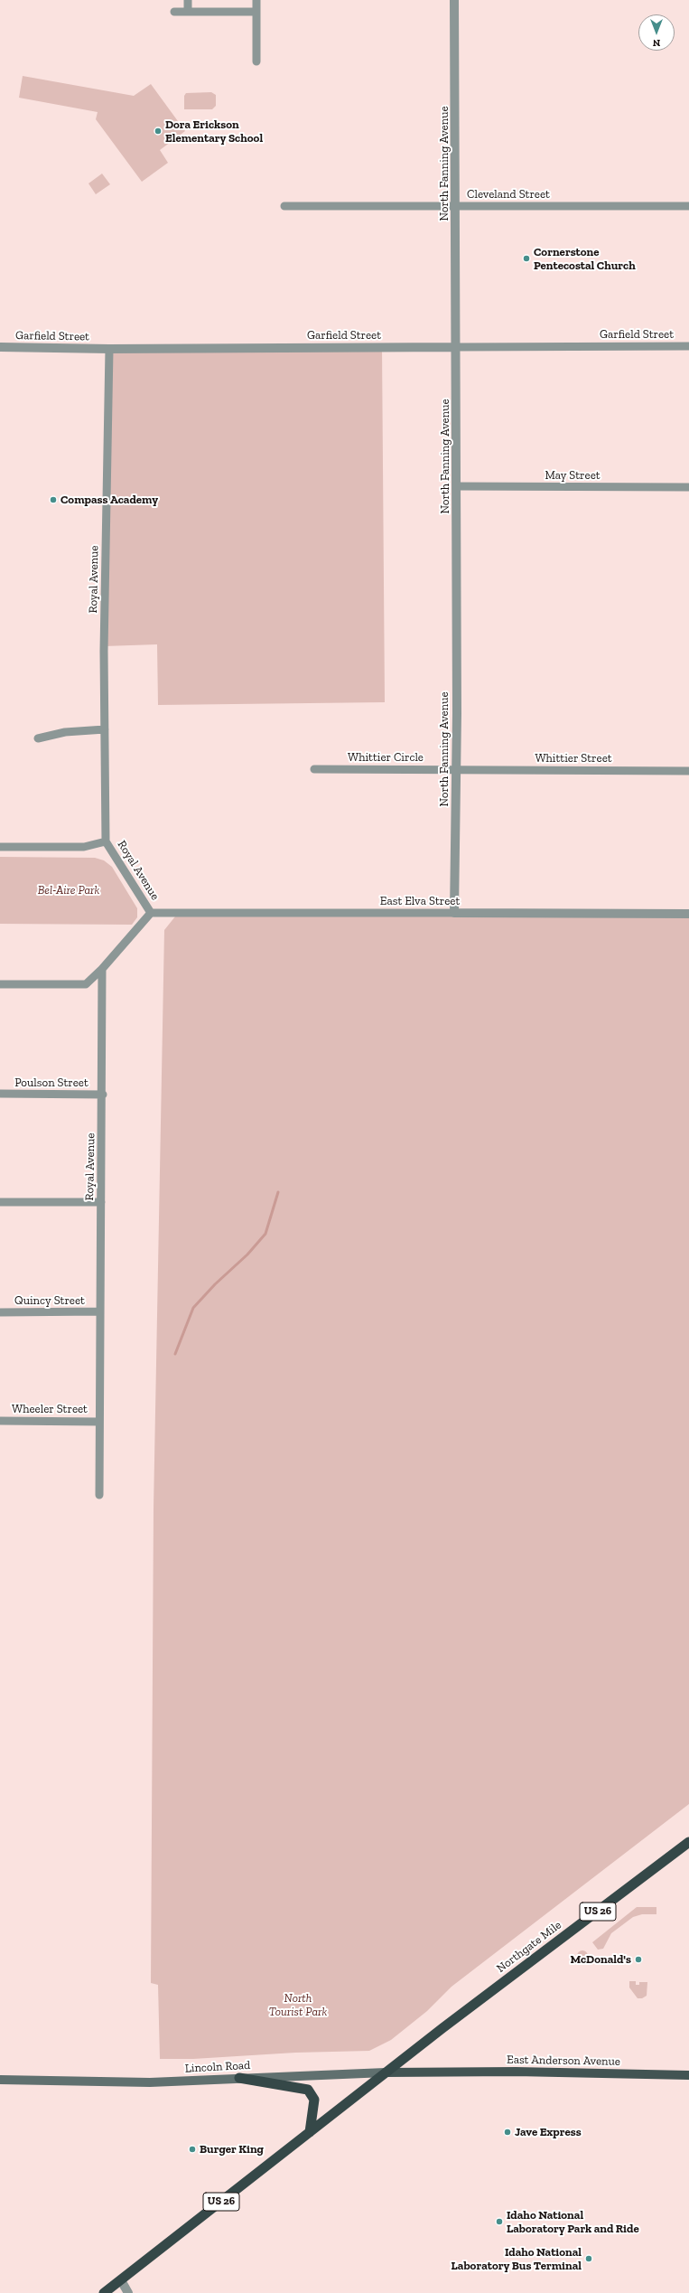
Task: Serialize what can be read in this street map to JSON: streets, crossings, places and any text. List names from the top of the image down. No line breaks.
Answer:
{"streets":{"highway":["US 26","Northgate Mile"],"main road":["East Anderson Avenue","Lincoln Road"],"street":["North Fanning Avenue","Cleveland Street","Garfield Street","May Street","Royal Avenue","Whittier Circle","Whittier Street","East Elva Street","Poulson Street","Quincy Street","Wheeler Street"]},"crossings":[["North Fanning Avenue","Cleveland Street"],["North Fanning Avenue","Garfield Street"],["North Fanning Avenue","May Street"],["North Fanning Avenue","Whittier Circle"],["North Fanning Avenue","Whittier Street"],["North Fanning Avenue","East Elva Street"],["Garfield Street","Royal Avenue"],["Royal Avenue","East Elva Street"],["Royal Avenue","Poulson Street"],["Royal Avenue","Quincy Street"],["Royal Avenue","Wheeler Street"],["Whittier Circle","Whittier Street"],["US 26","Northgate Mile"],["US 26","Lincoln Road"],["Northgate Mile","Lincoln Road"],["East Anderson Avenue","Lincoln Road"]],"parks":["Bel-Aire Park","North Tourist Park"],"places":["Dora Erickson Elementary School","Cornerstone Pentecostal Church","Compass Academy","McDonald's","Jave Express","Burger King","Idaho National Laboratory Park and Ride","Idaho National Laboratory Bus Terminal"],"north":"bottom"}
